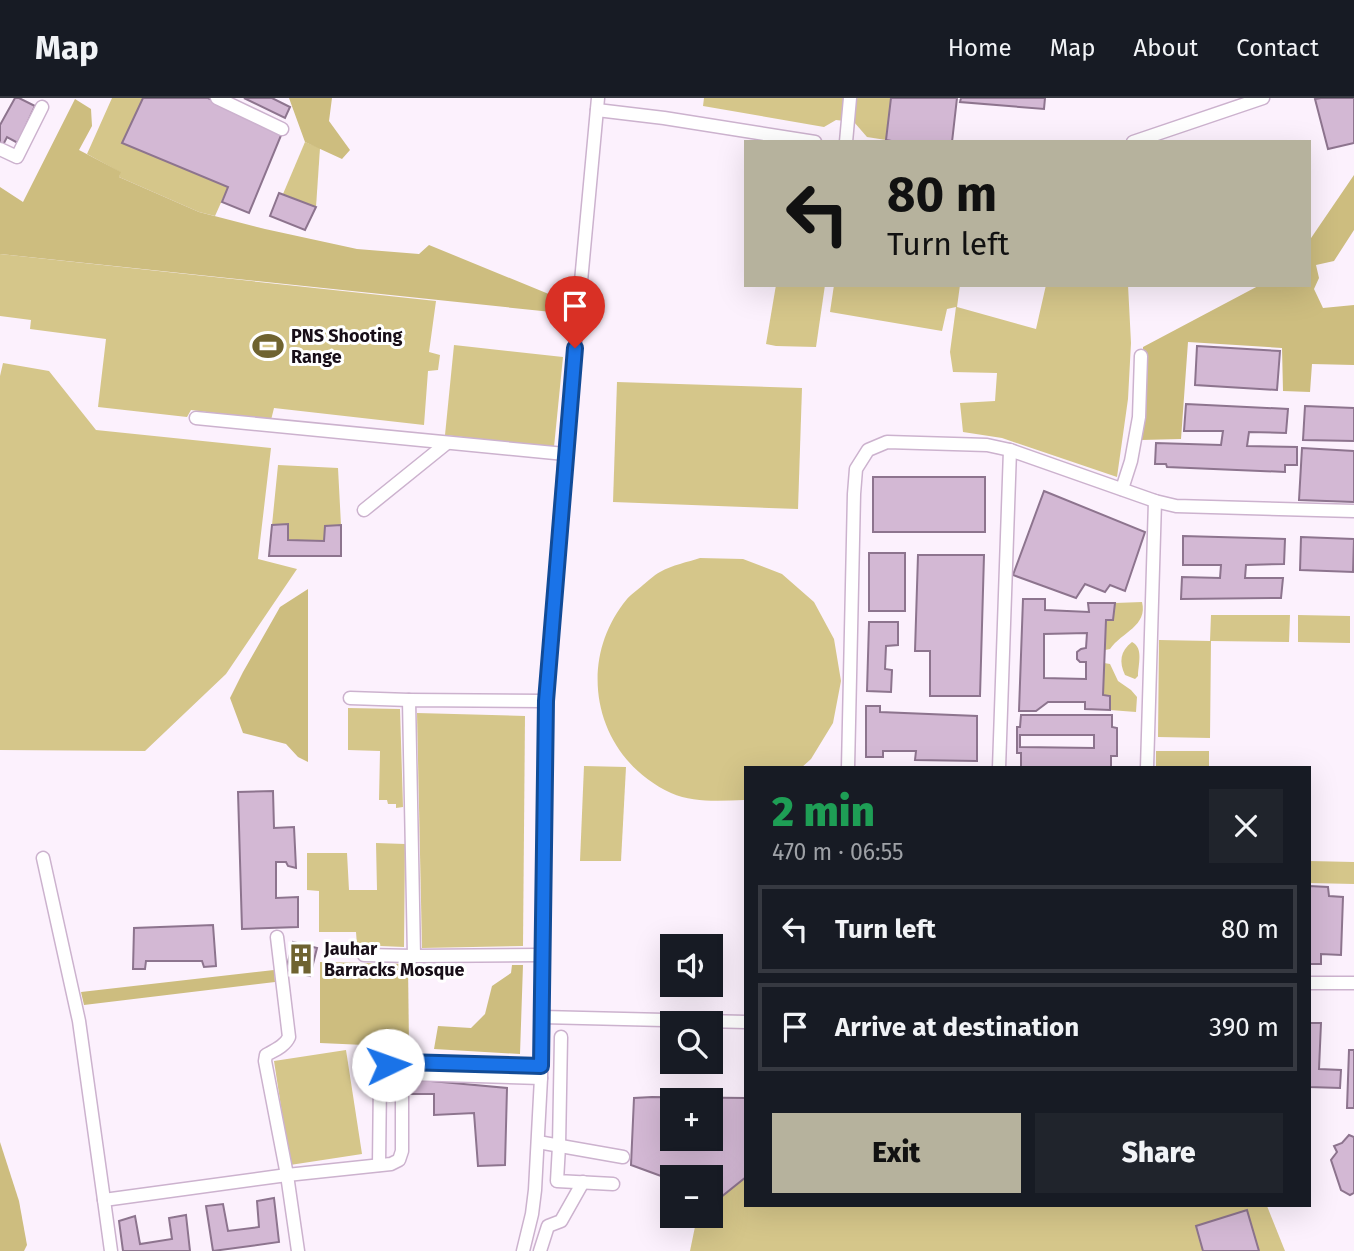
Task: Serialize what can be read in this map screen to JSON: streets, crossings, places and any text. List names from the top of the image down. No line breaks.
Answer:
{"places":{"sports":["PNS Shooting Range"],"building":["Jauhar Barracks Mosque"]},"page":{"header":"Map","nav":["Home","Map","About","Contact"],"turn":["80 m","Turn left"],"heading":["2 min","470 m · 06:55"],"list":[{"name":"Turn left","value":"80 m"},{"name":"Arrive at destination","value":"390 m"}],"map_buttons":["+","−"],"buttons":["Exit","Share"]}}
